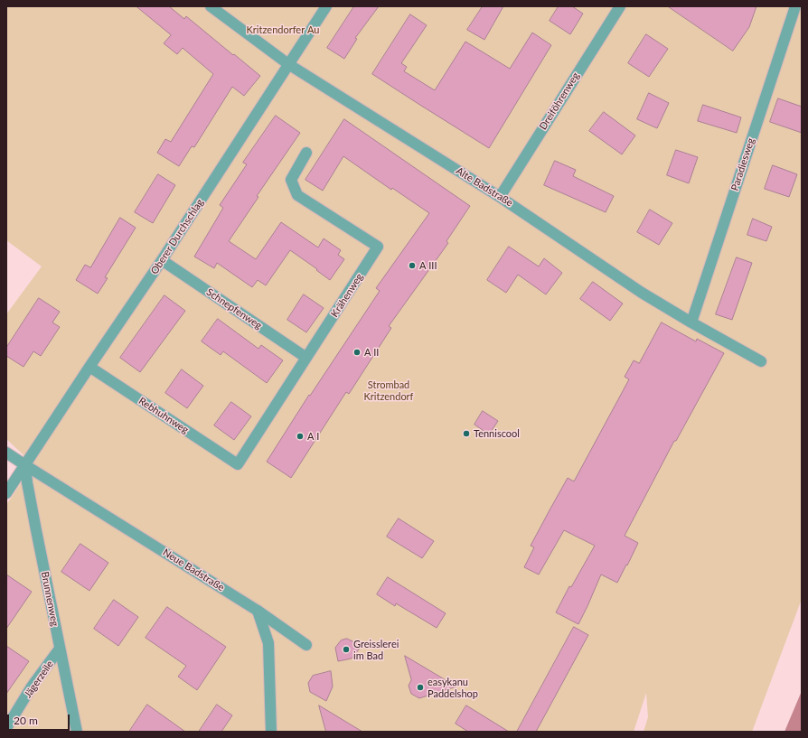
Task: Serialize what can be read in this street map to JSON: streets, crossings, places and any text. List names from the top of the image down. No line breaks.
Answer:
{"streets":{"street":["Dreiföhrenweg","Paradiesweg","Alte Badstraße","Oberer Durchschlag","Krähenweg","Schnepfenweg","Rebhuhnweg","Neue Badstraße","Brunnenweg","Jägerzeile"]},"crossings":[["Dreiföhrenweg","Alte Badstraße"],["Paradiesweg","Alte Badstraße"],["Alte Badstraße","Oberer Durchschlag"],["Oberer Durchschlag","Schnepfenweg"],["Oberer Durchschlag","Rebhuhnweg"],["Oberer Durchschlag","Neue Badstraße"],["Oberer Durchschlag","Brunnenweg"],["Krähenweg","Schnepfenweg"],["Krähenweg","Rebhuhnweg"],["Neue Badstraße","Brunnenweg"],["Brunnenweg","Jägerzeile"]],"parks":["Kritzendorfer Au","Strombad Kritzendorf"],"places":["A III","A II","Tenniscool","A I","Greisslerei im Bad","easykanu Paddelshop"],"scale_bar":"20 m"}
